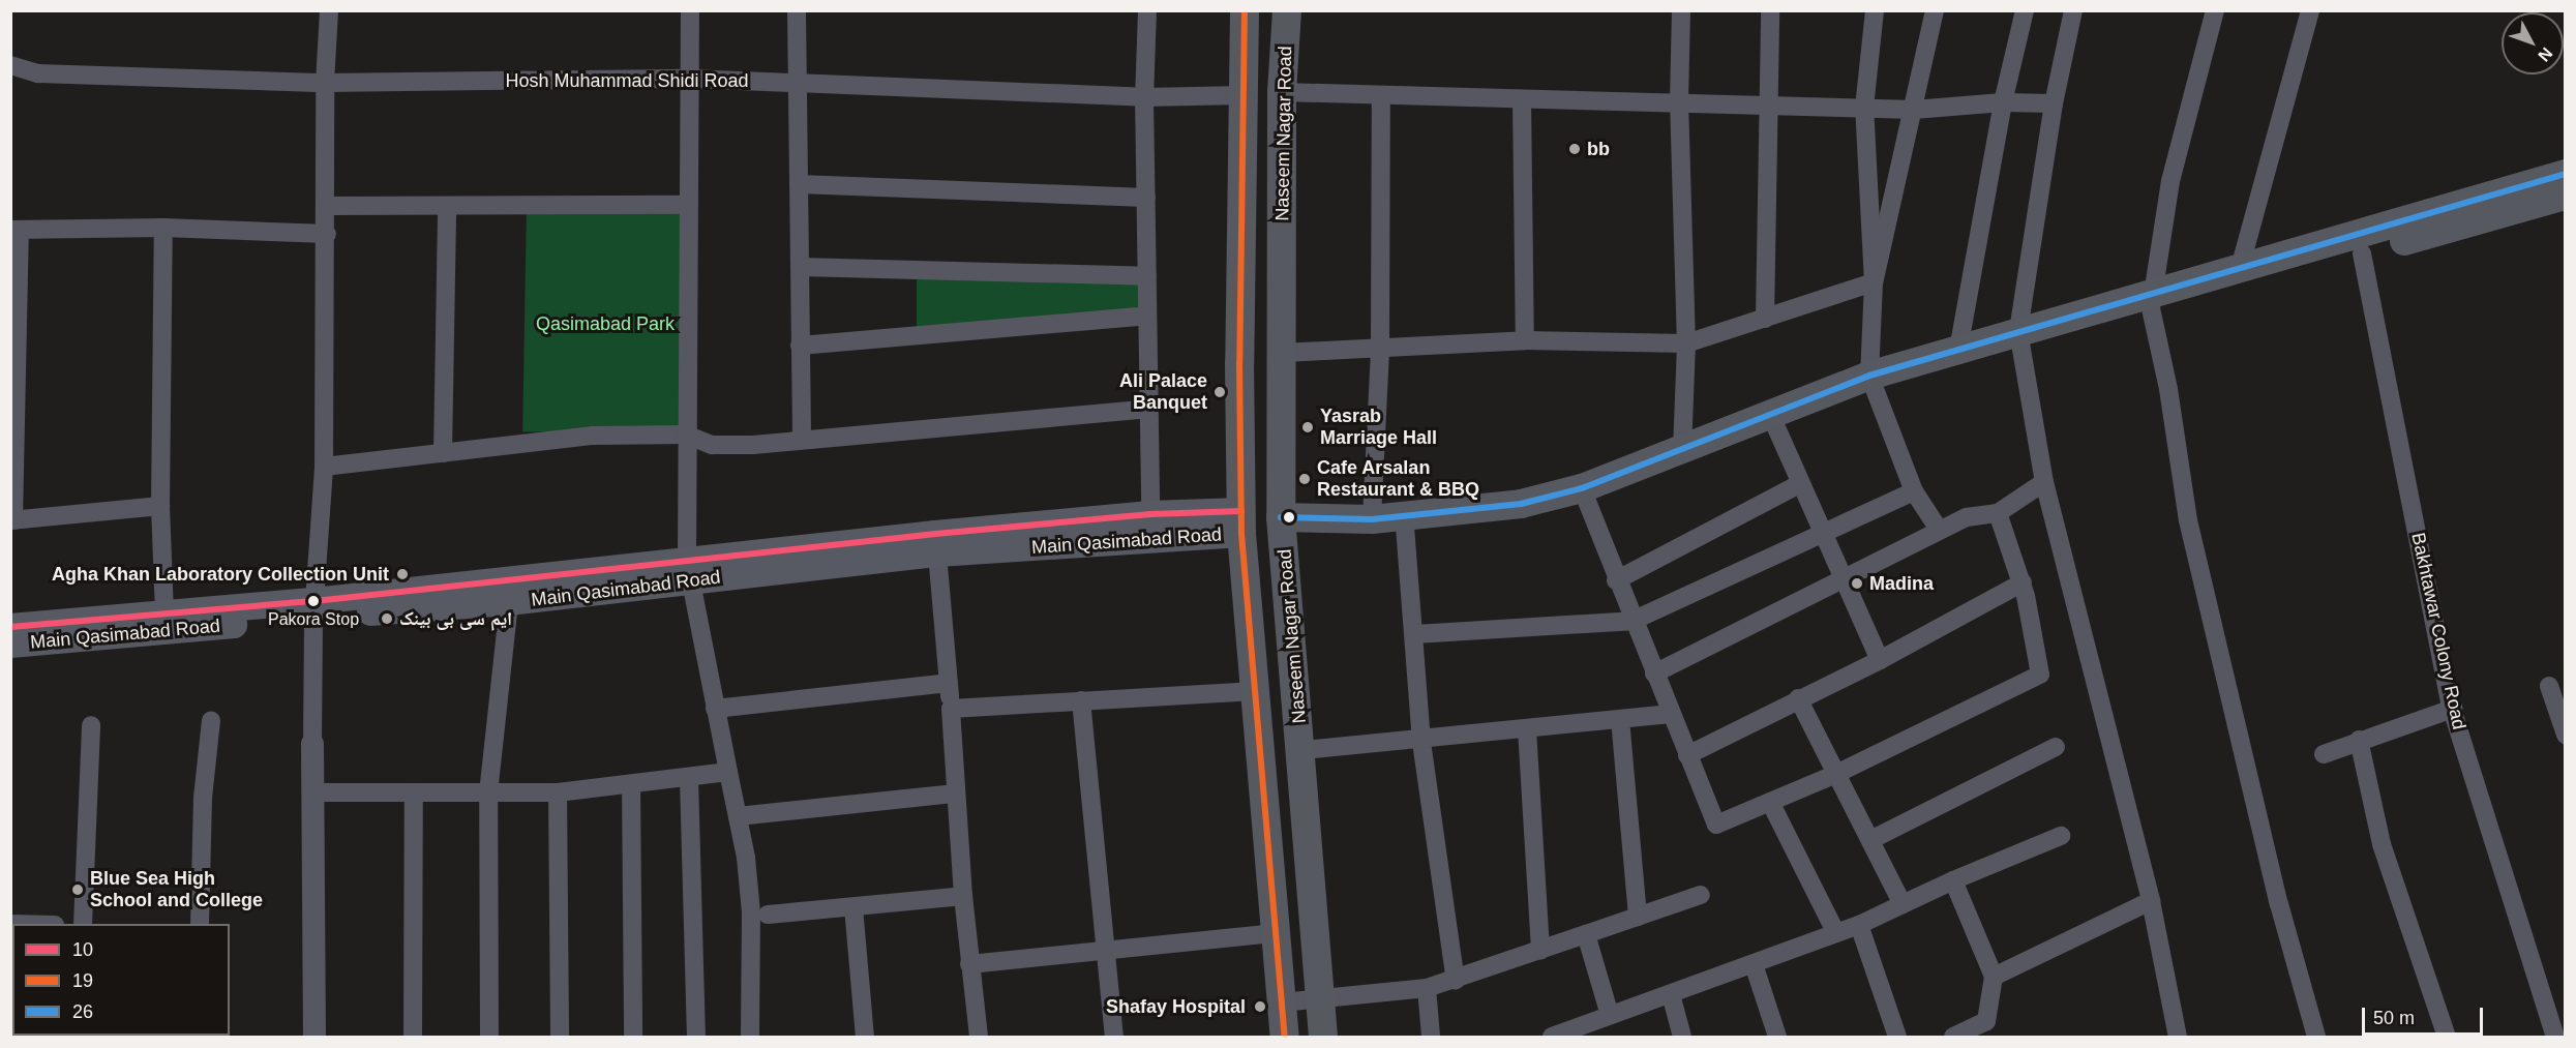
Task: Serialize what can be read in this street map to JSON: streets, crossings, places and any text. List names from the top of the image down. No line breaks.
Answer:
{"streets":{"main road":["Naseem Nagar Road","Main Qasimabad Road"],"street":["Hosh Muhammad Shidi Road","Bakhtawar Colony Road"]},"parks":["Qasimabad Park"],"places":["bb","Ali Palace Banquet","Yasrab Marriage Hall","Cafe Arsalan Restaurant & BBQ","Agha Khan Laboratory Collection Unit","Madina","Pakora Stop","ایم سی بی بینک","Blue Sea High School and College","Shafay Hospital"],"lines":["transit line 19","transit line 26","transit line 10"],"legend":["10","19","26"],"scale_bar":"50 m","north":"bottom right"}
